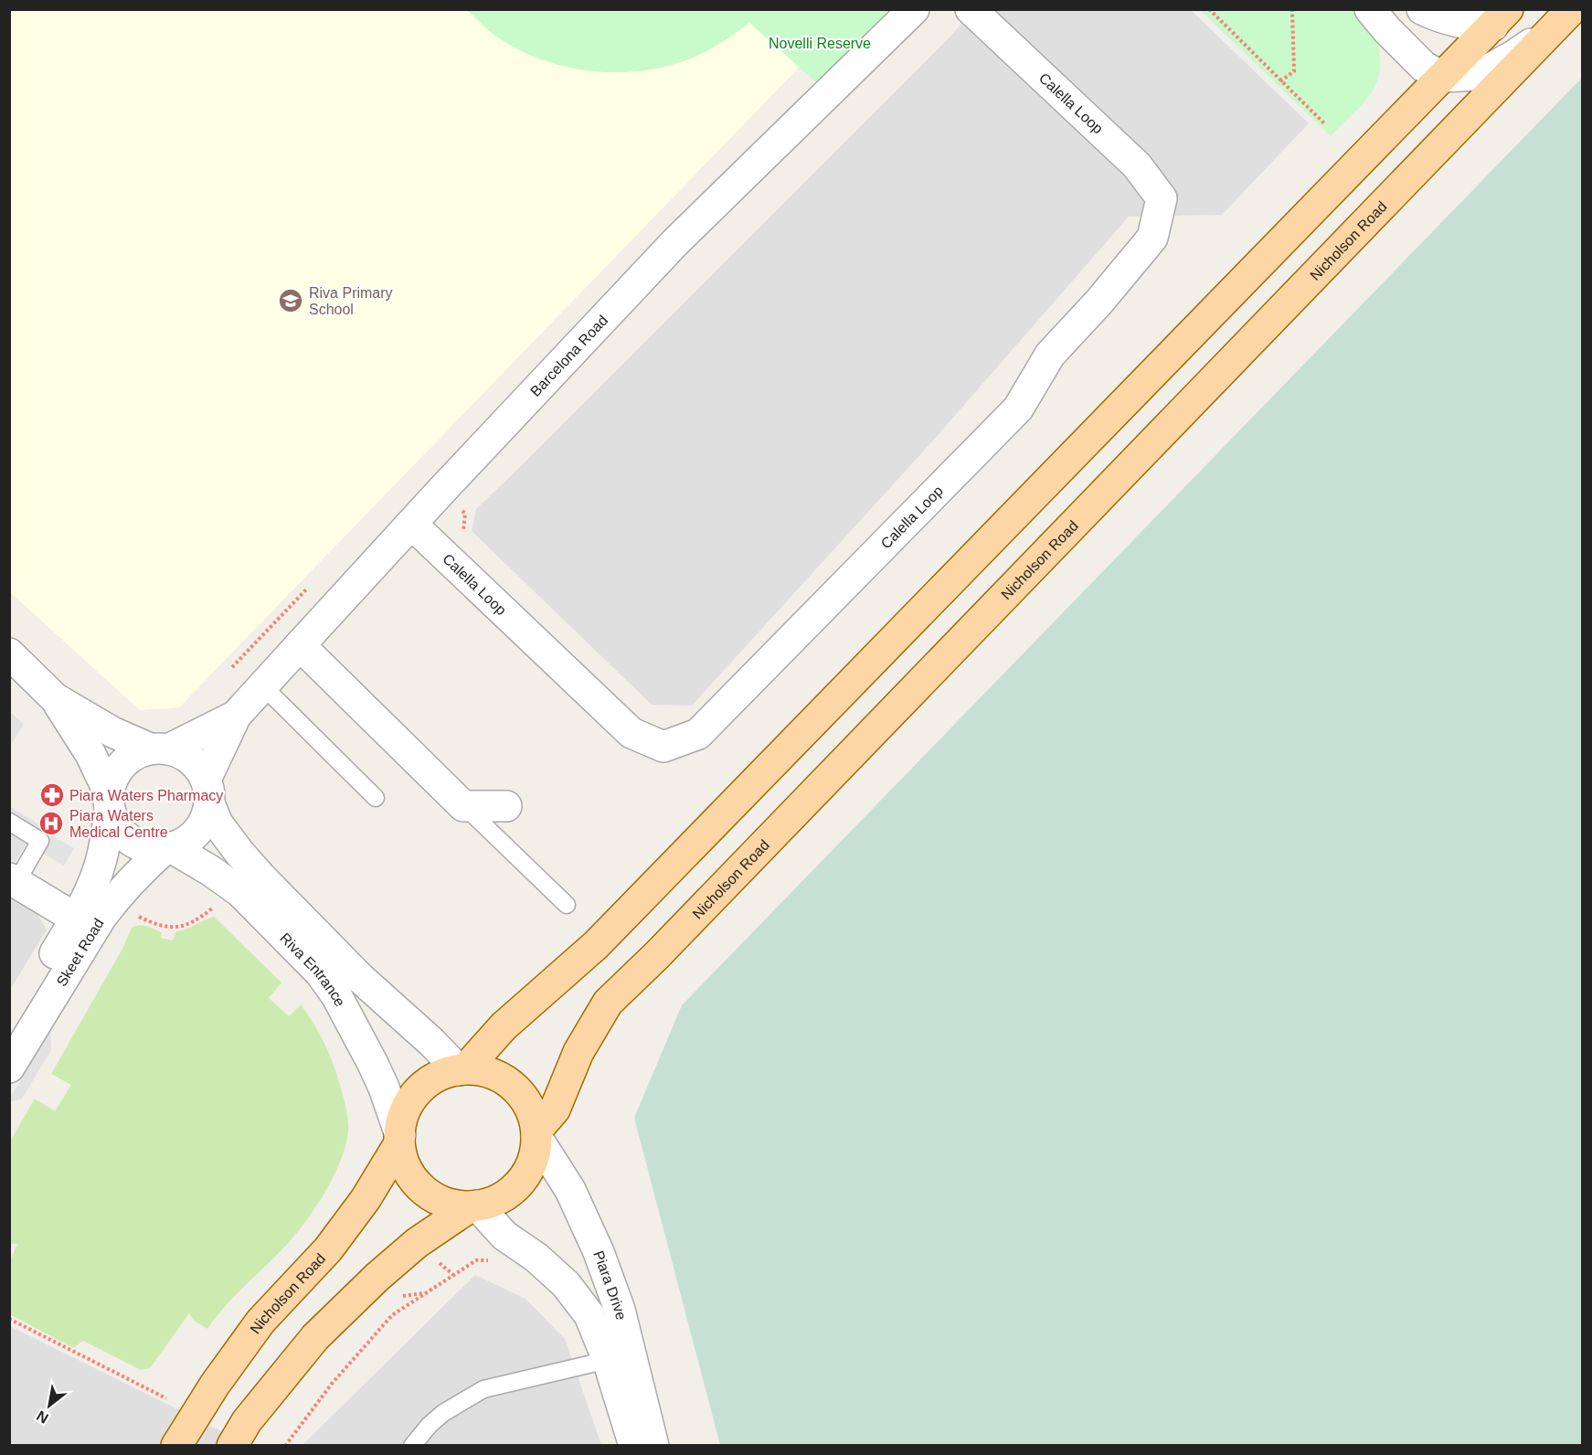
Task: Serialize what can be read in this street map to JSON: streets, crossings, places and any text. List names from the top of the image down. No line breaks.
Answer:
{"streets":{"main road":["Nicholson Road"],"street":["Calella Loop","Barcelona Road","Skeet Road","Riva Entrance","Piara Drive"]},"crossings":[["Calella Loop","Barcelona Road"],["Nicholson Road","Riva Entrance"],["Nicholson Road","Piara Drive"],["Barcelona Road","Skeet Road"],["Barcelona Road","Riva Entrance"],["Skeet Road","Riva Entrance"],["Riva Entrance","Piara Drive"]],"parks":["Novelli Reserve"],"places":{"school or university":["Riva Primary School"],"pharmacy":["Piara Waters Pharmacy"],"hospital":["Piara Waters Medical Centre"]},"north":"bottom left"}
